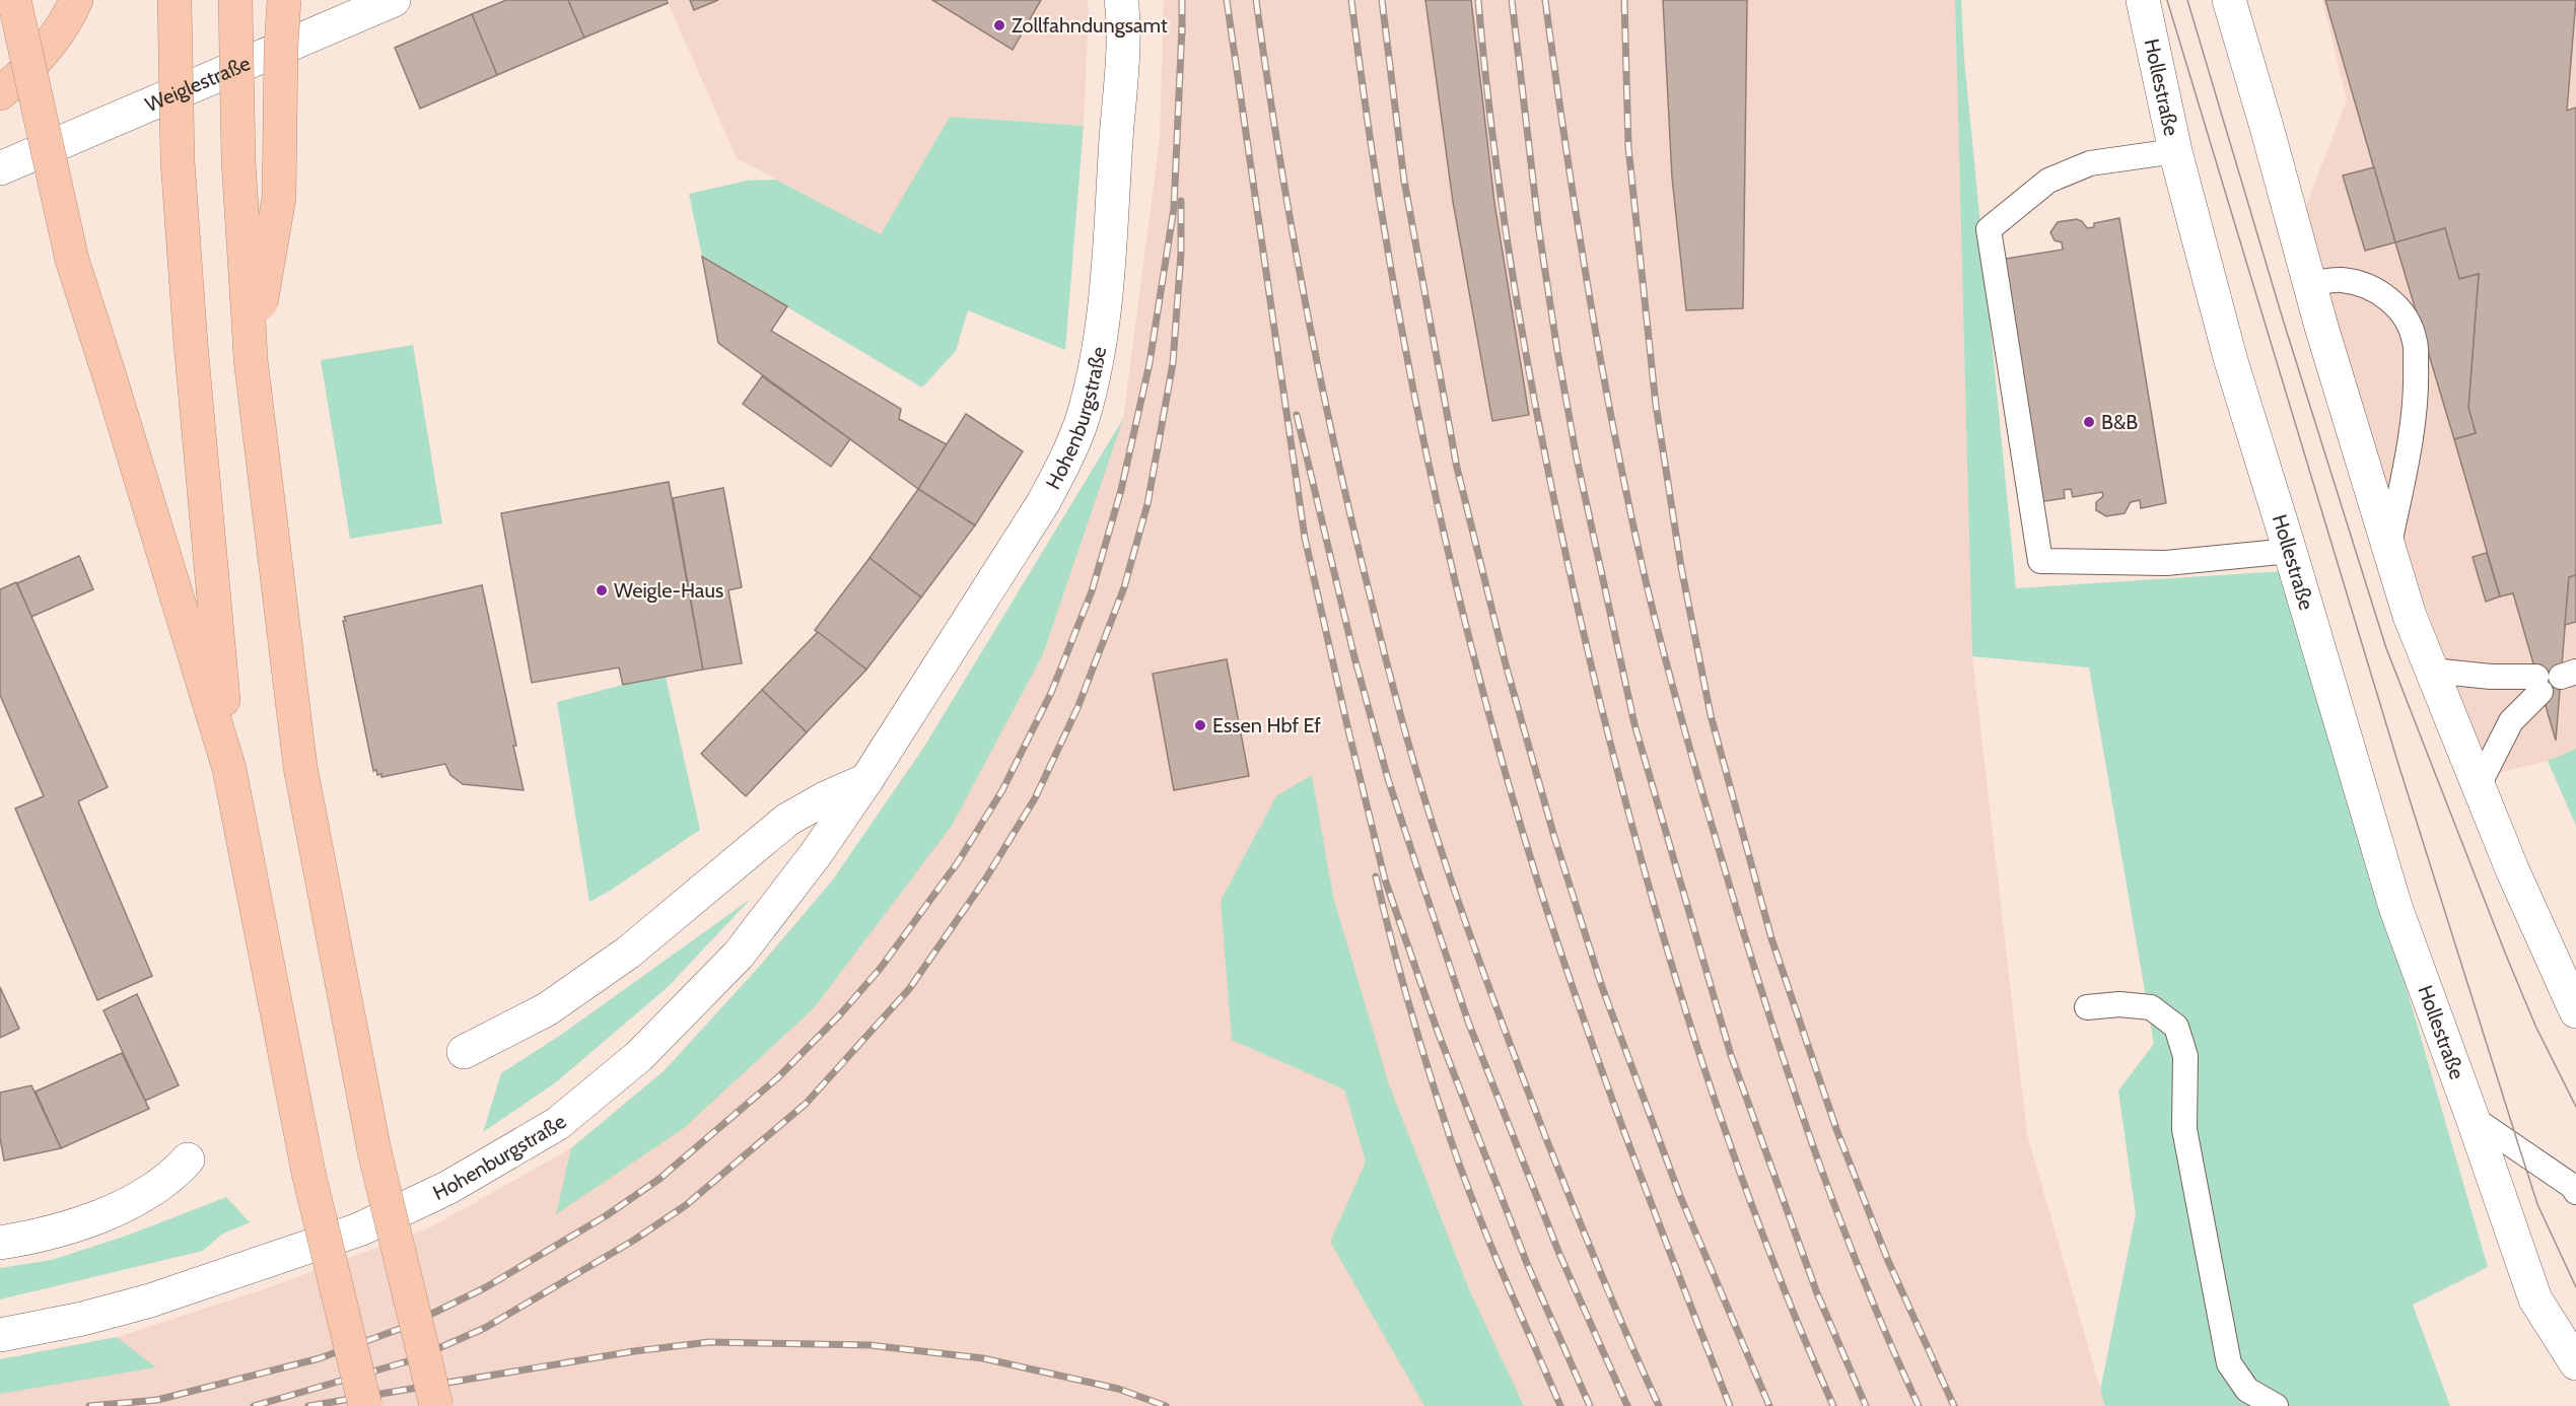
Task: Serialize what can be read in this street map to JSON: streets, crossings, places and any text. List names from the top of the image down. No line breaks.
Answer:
{"streets":{"street":["Weiglestraße","Hollestraße","Hohenburgstraße"]},"places":["Zollfahndungsamt","B&B","Weigle-Haus","Essen Hbf Ef"]}
